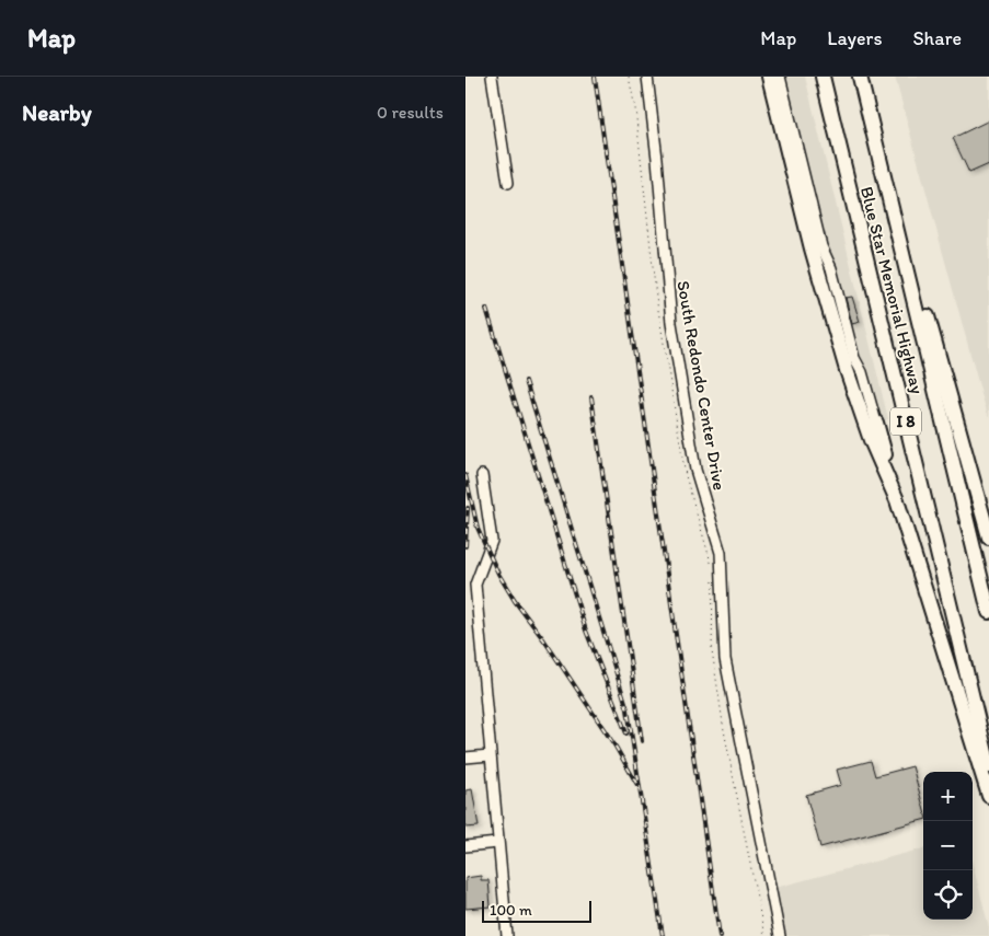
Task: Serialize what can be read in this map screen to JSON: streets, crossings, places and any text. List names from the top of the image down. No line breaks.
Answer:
{"streets":{"highway":["Blue Star Memorial Highway","I 8"],"street":["South Redondo Center Drive"]},"scale_bar":"100 m","page":{"header":"Map","nav":["Map","Layers","Share"],"heading":["Nearby","0 results"],"map_buttons":["+","−"],"scale":"100 m"}}
